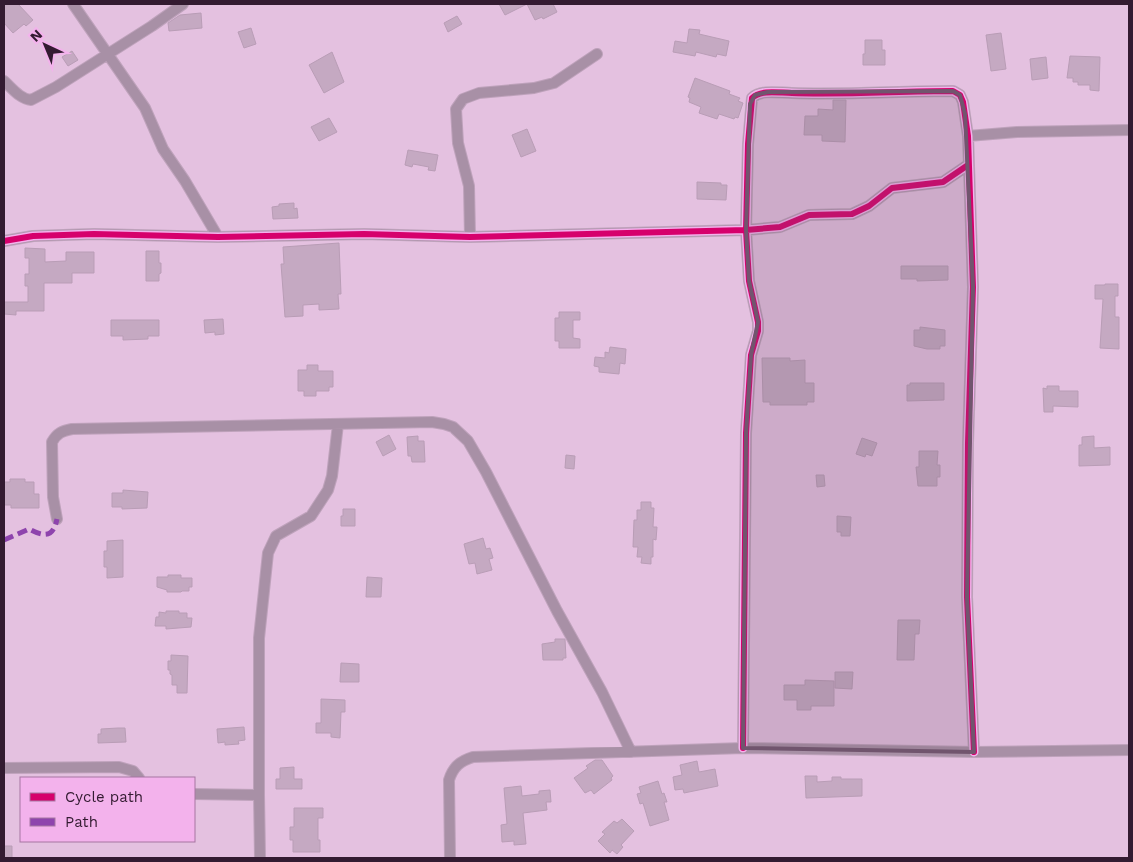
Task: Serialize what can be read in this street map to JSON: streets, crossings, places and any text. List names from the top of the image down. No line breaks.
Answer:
{"legend":["Cycle path","Path"],"north":"top left"}
